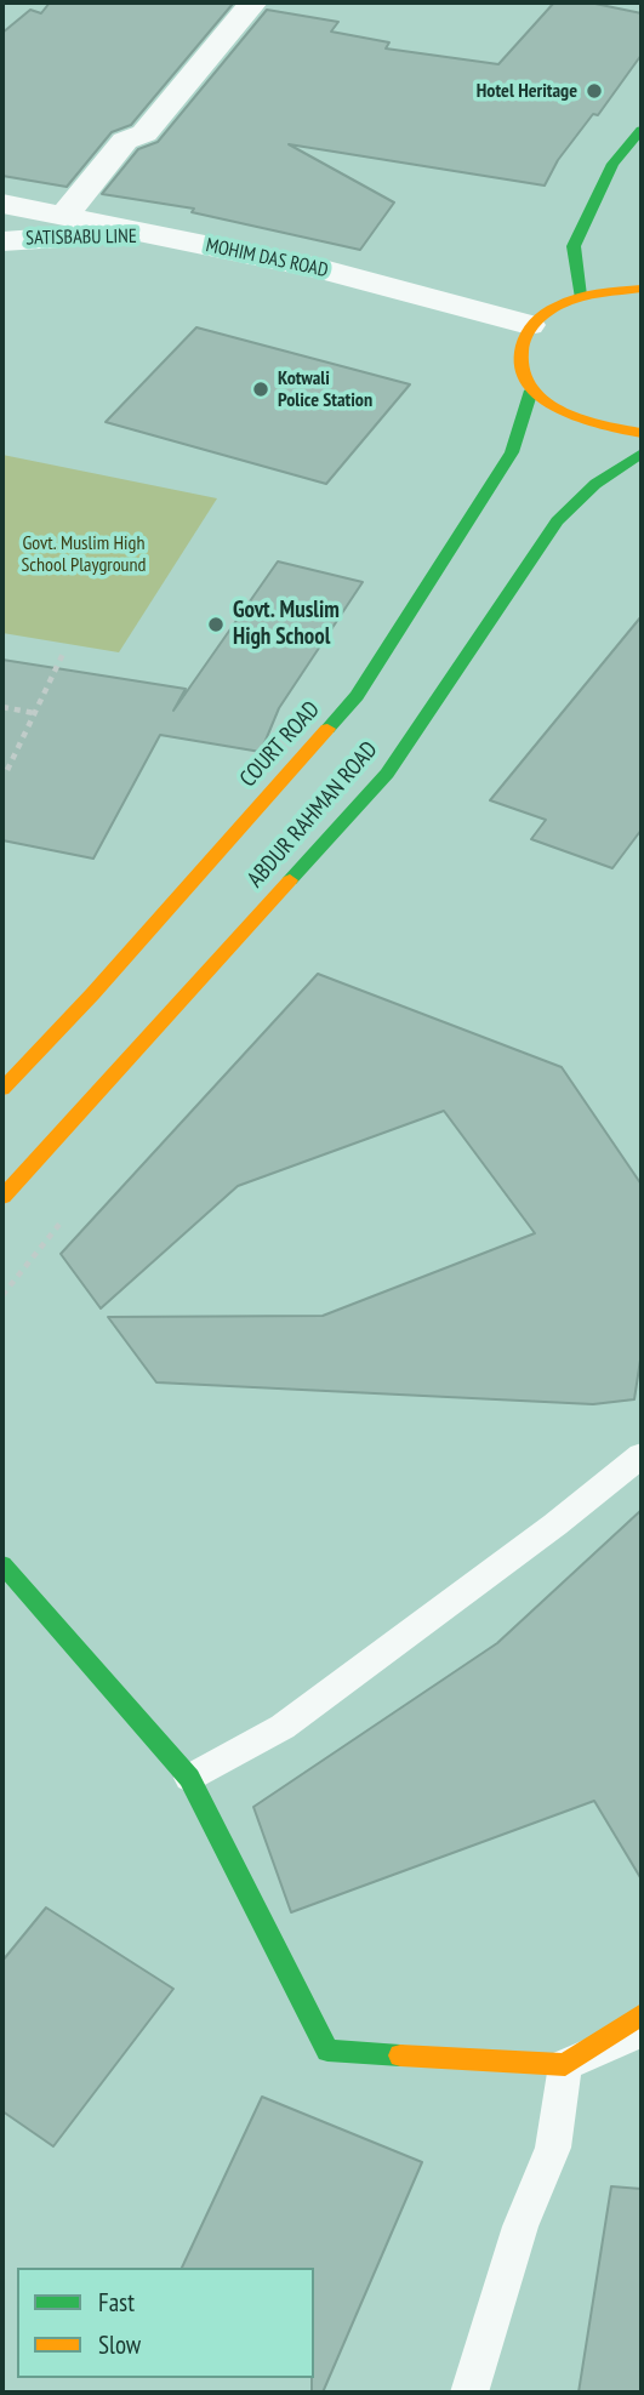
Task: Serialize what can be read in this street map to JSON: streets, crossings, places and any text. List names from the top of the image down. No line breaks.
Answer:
{"streets":{"main road":["COURT ROAD","ABDUR RAHMAN ROAD"],"street":["SATISBABU LINE","MOHIM DAS ROAD"]},"crossings":[["SATISBABU LINE","MOHIM DAS ROAD"]],"parks":["Govt. Muslim High School Playground"],"places":["Hotel Heritage","Kotwali Police Station","Govt. Muslim High School"],"legend":["Fast","Slow"]}
